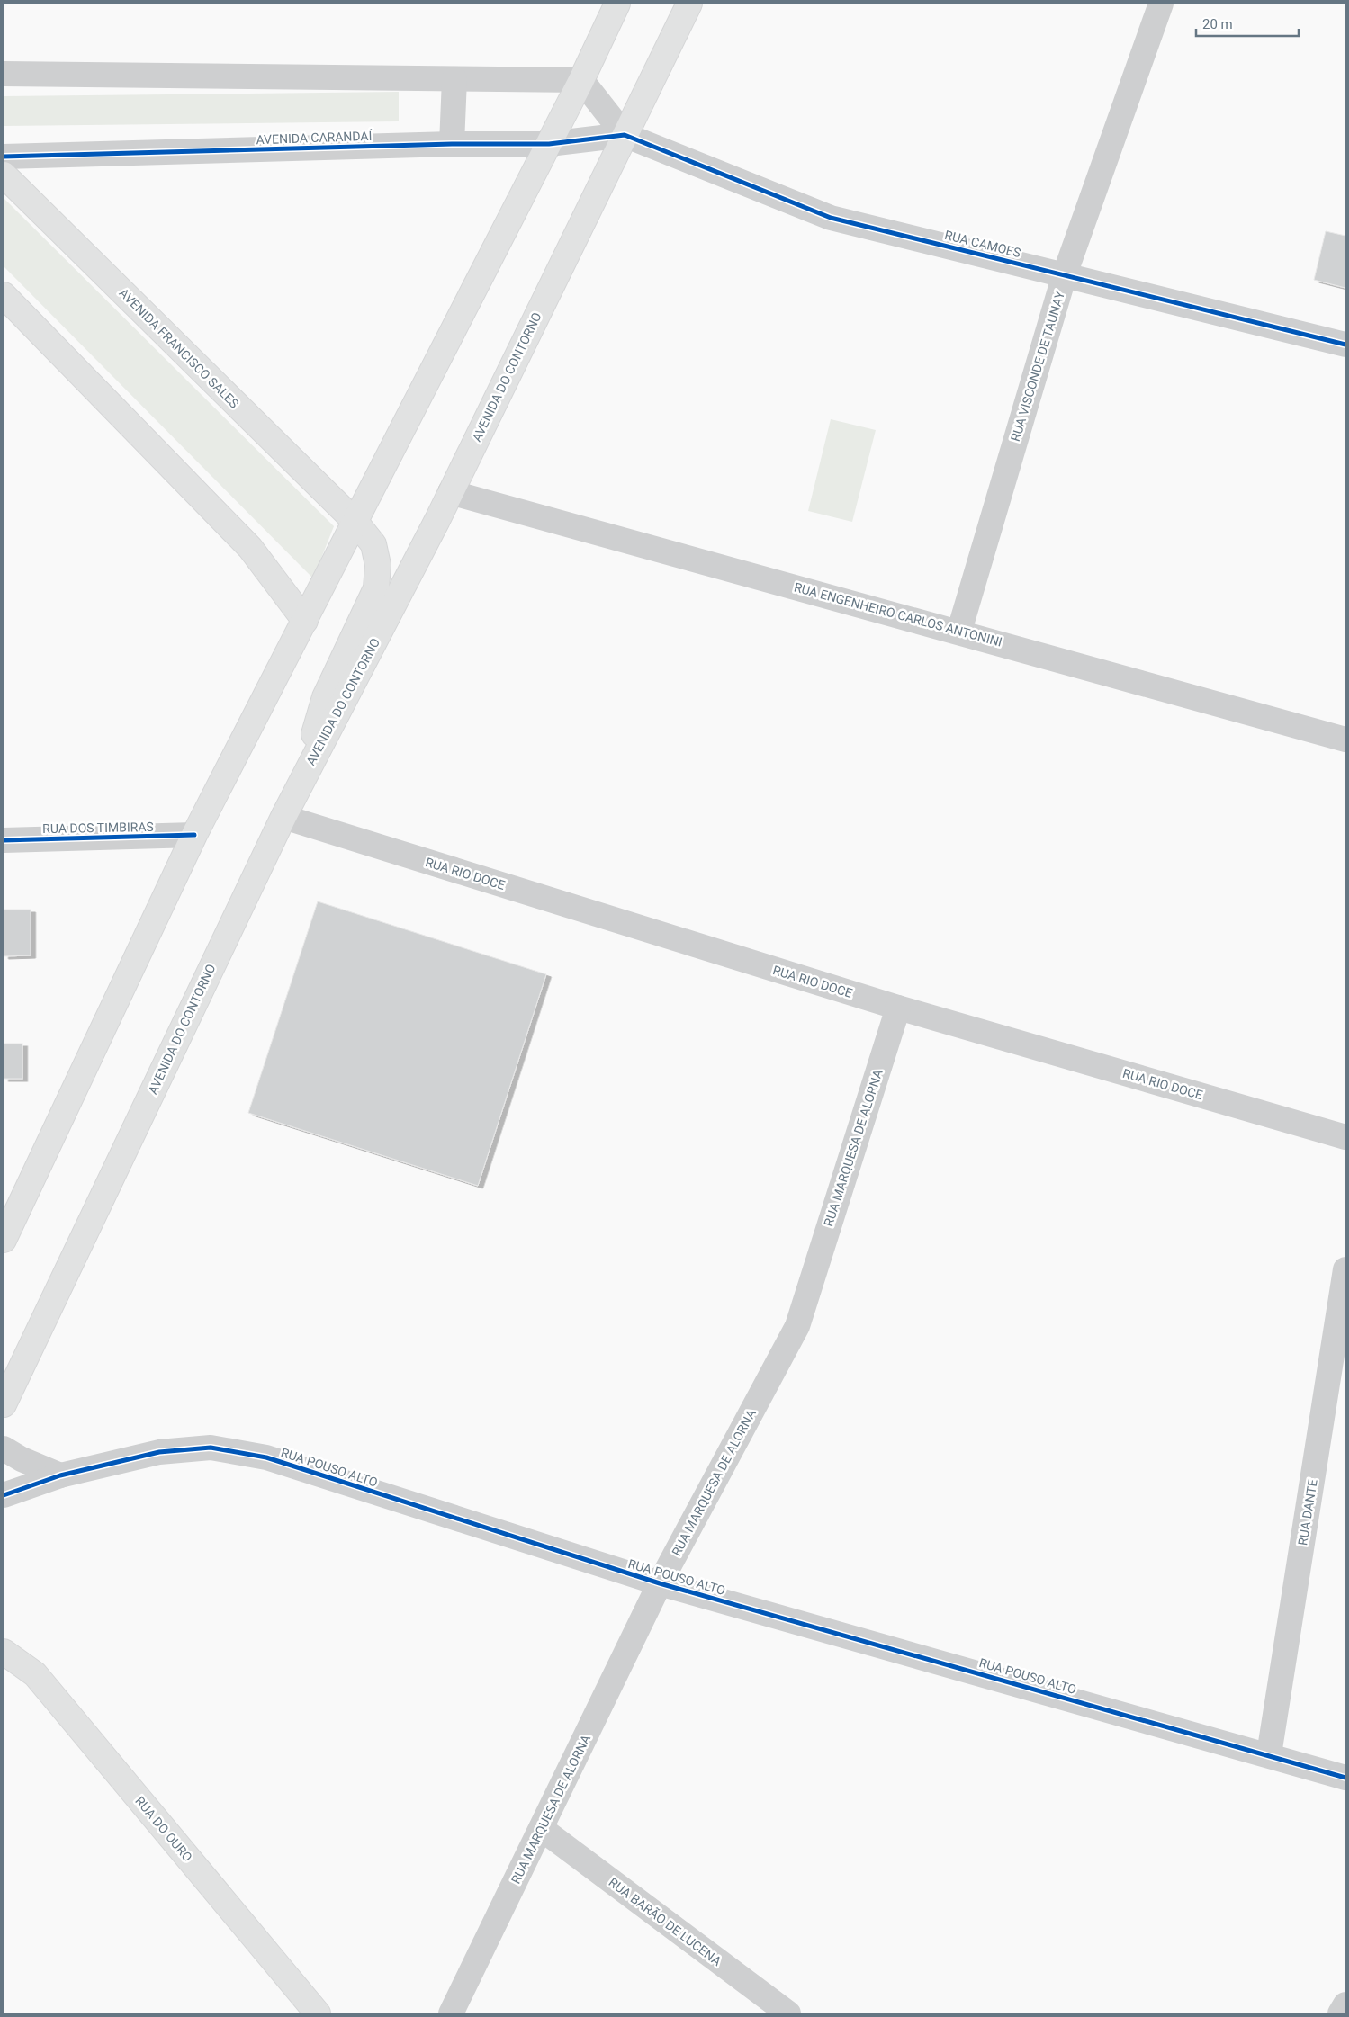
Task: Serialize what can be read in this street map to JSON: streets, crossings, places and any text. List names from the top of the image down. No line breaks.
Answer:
{"streets":{"main road":["AVENIDA FRANCISCO SALES","AVENIDA DO CONTORNO","RUA DO OURO"],"street":["AVENIDA CARANDAÍ","RUA CAMOES","RUA VISCONDE DE TAUNAY","RUA ENGENHEIRO CARLOS ANTONINI","RUA DOS TIMBIRAS","RUA RIO DOCE","RUA MARQUESA DE ALORNA","RUA POUSO ALTO","RUA DANTE","RUA BARÃO DE LUCENA"]},"crossings":[["AVENIDA CARANDAÍ","RUA CAMOES"],["AVENIDA CARANDAÍ","AVENIDA DO CONTORNO"],["RUA CAMOES","RUA VISCONDE DE TAUNAY"],["RUA CAMOES","AVENIDA DO CONTORNO"],["AVENIDA FRANCISCO SALES","AVENIDA DO CONTORNO"],["RUA VISCONDE DE TAUNAY","RUA ENGENHEIRO CARLOS ANTONINI"],["AVENIDA DO CONTORNO","RUA ENGENHEIRO CARLOS ANTONINI"],["AVENIDA DO CONTORNO","RUA RIO DOCE"],["RUA RIO DOCE","RUA MARQUESA DE ALORNA"],["RUA MARQUESA DE ALORNA","RUA POUSO ALTO"],["RUA MARQUESA DE ALORNA","RUA BARÃO DE LUCENA"],["RUA POUSO ALTO","RUA DANTE"]],"scale_bar":"20 m"}
